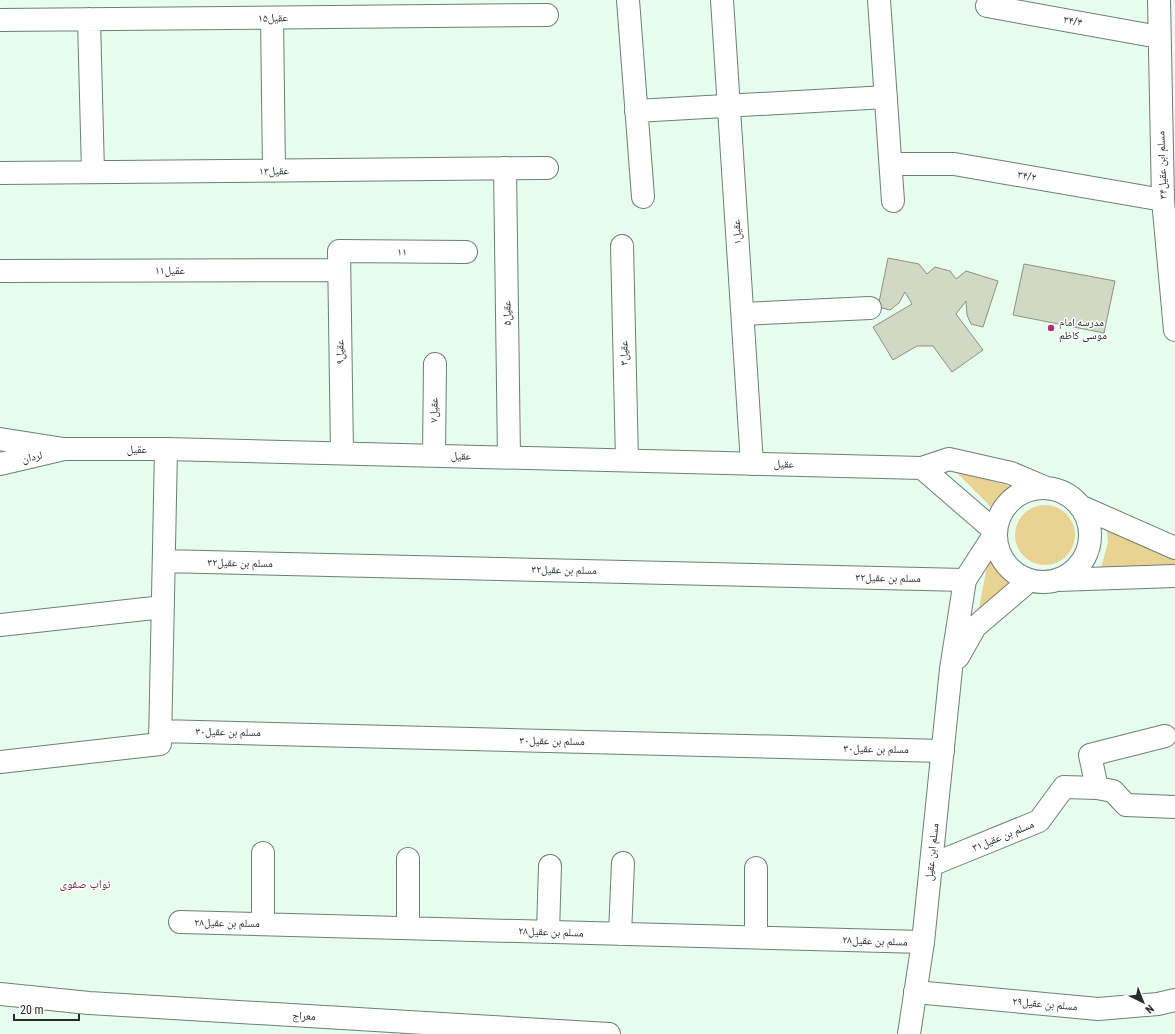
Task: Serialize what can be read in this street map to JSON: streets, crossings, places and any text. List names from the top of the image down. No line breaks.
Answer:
{"streets":{"street":["عقیل۱۵","۳۴/۴","مسلم ابن عقیل۳۴","عقیل۱۳","۳۴/۲","عقیل۱","۱۱","عقیل۱۱","عقیل۵","عقیل۹","عقیل۳","عقیل۷","عقیل","لردان","مسلم بن عقیل۳۲","مسلم بن عقیل۳۰","مسلم بن عقیل۳۱","مسلم ابن عقیل","مسلم بن عقیل۲۸","مسلم بن عقیل۲۹","معراج"]},"crossings":[["۳۴/۴","مسلم ابن عقیل۳۴"],["مسلم ابن عقیل۳۴","۳۴/۲"],["عقیل۱۳","عقیل۵"],["عقیل۱","عقیل"],["۱۱","عقیل۱۱"],["۱۱","عقیل۹"],["عقیل۱۱","عقیل۹"],["عقیل۵","عقیل"],["عقیل۹","عقیل"],["عقیل۳","عقیل"],["عقیل۷","عقیل"],["عقیل","لردان"],["مسلم بن عقیل۳۲","مسلم ابن عقیل"],["مسلم بن عقیل۳۰","مسلم ابن عقیل"],["مسلم بن عقیل۳۱","مسلم ابن عقیل"],["مسلم ابن عقیل","مسلم بن عقیل۲۸"],["مسلم ابن عقیل","مسلم بن عقیل۲۹"]],"districts":["نواب صفوی"],"places":["مدرسه امام موسی کاظم"],"scale_bar":"20 m","north":"bottom right"}
